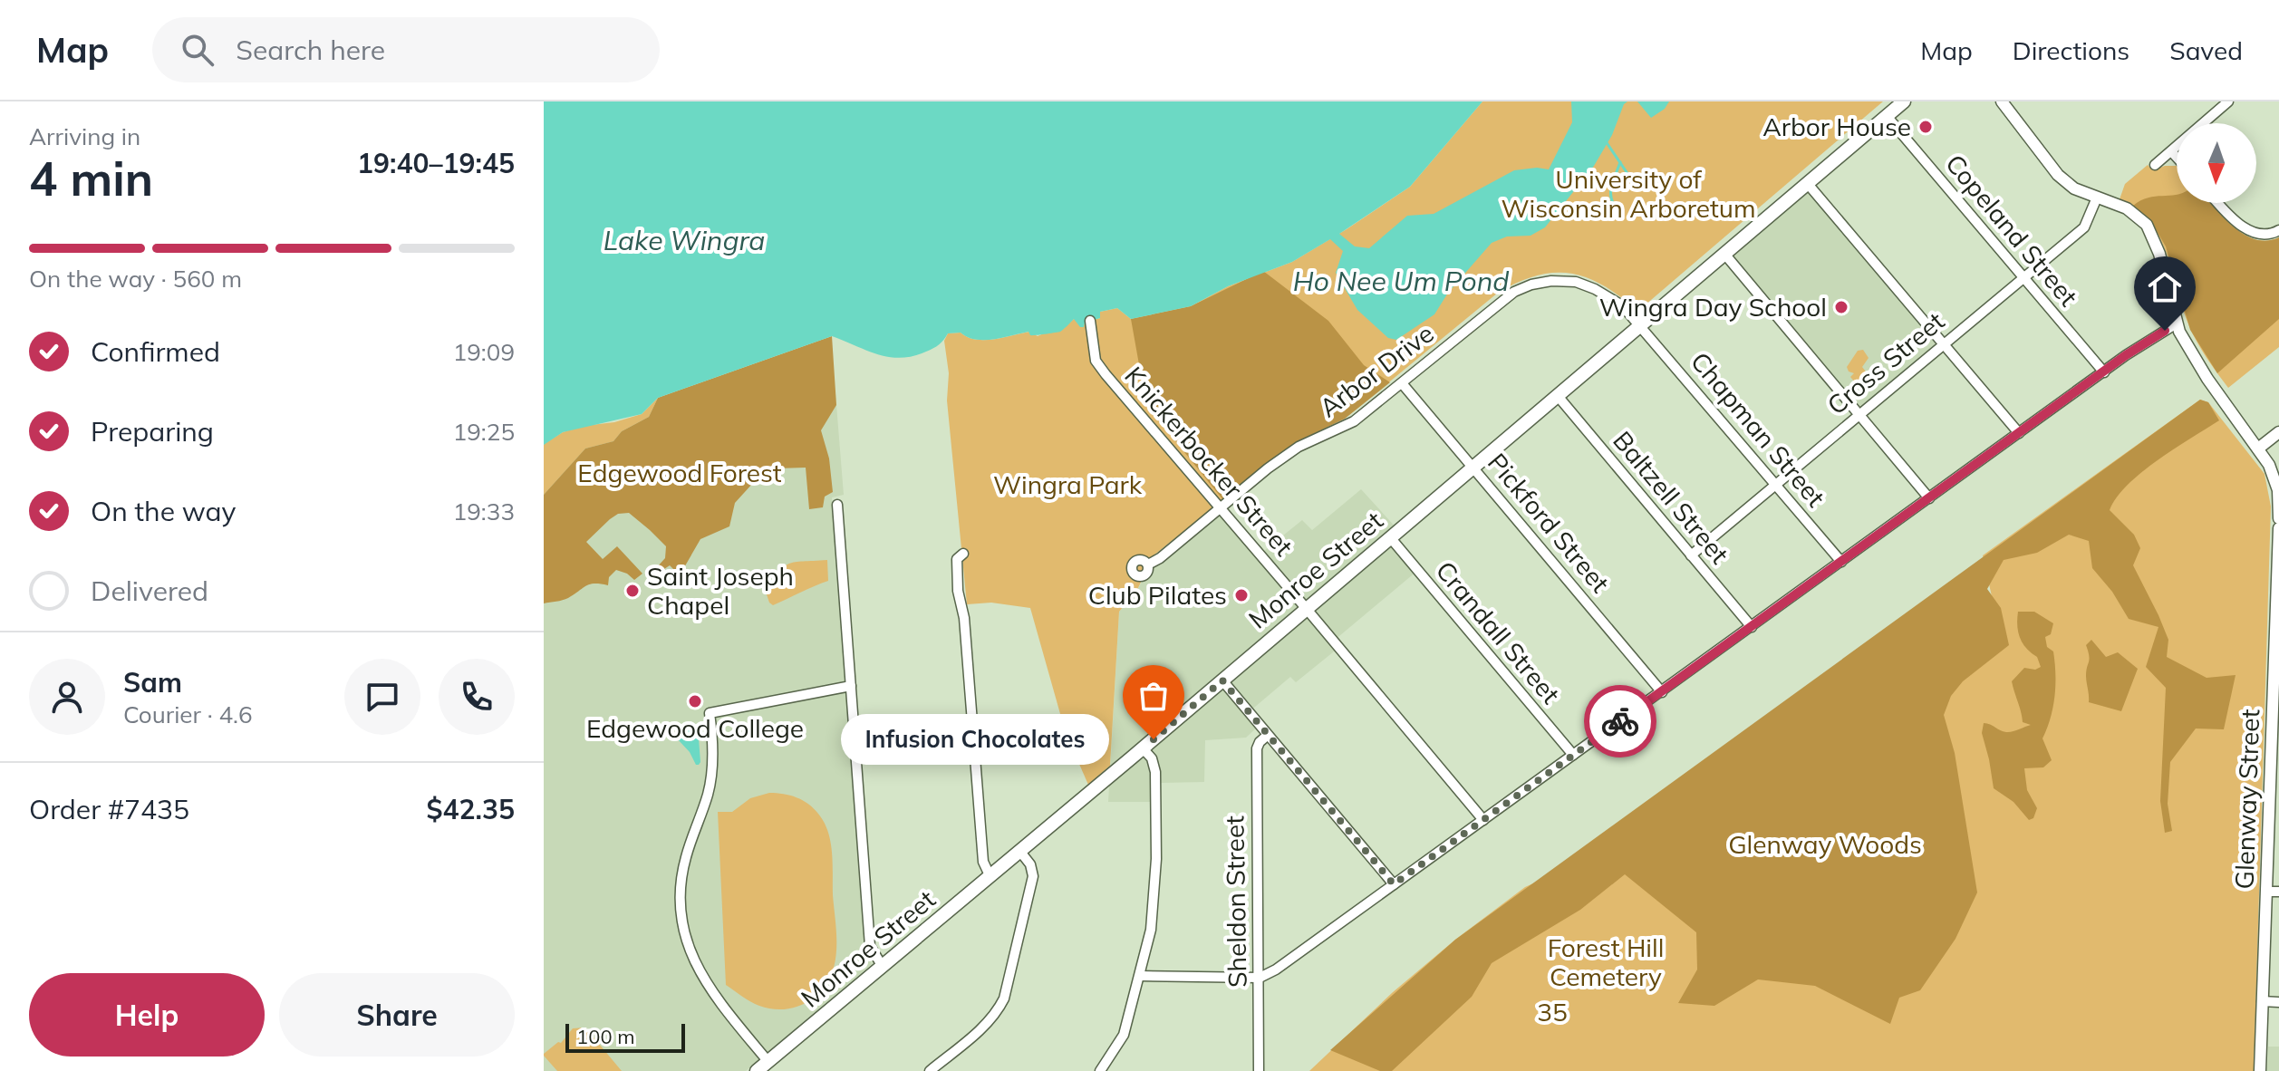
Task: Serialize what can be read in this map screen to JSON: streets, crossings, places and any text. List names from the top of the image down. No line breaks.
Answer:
{"streets":{"main road":["Monroe Street"],"street":["Copeland Street","Cross Street","Arbor Drive","Chapman Street","Knickerbocker Street","Baltzell Street","Pickford Street","Crandall Street","Glenway Street","Sheldon Street"]},"crossings":[["Copeland Street","Cross Street"],["Copeland Street","Monroe Street"],["Cross Street","Chapman Street"],["Cross Street","Baltzell Street"],["Arbor Drive","Chapman Street"],["Arbor Drive","Knickerbocker Street"],["Arbor Drive","Pickford Street"],["Arbor Drive","Monroe Street"],["Chapman Street","Monroe Street"],["Knickerbocker Street","Monroe Street"],["Baltzell Street","Monroe Street"],["Pickford Street","Monroe Street"],["Monroe Street","Crandall Street"]],"water":["Lake Wingra","Ho Nee Um Pond"],"parks":["University of Wisconsin Arboretum","Edgewood Forest","Wingra Park","Glenway Woods","Forest Hill Cemetery","35"],"places":["Arbor House","Wingra Day School","Saint Joseph Chapel","Club Pilates","Edgewood College","Infusion Chocolates"],"scale_bar":"100 m","north":"bottom","page":{"header":"Map","search":"Search here","nav":["Map","Directions","Saved"],"heading":["4 min","Arriving in","19:40–19:45"],"panel":["Sam","Courier · 4.6","Order #7435","$42.35"],"bar":"On the way · 560 m","list":[["Confirmed","19:09"],["Preparing","19:25"],["On the way","19:33"],"Delivered"],"bubble":"Infusion Chocolates","buttons":["Help","Share"],"scale":"100 m"}}
